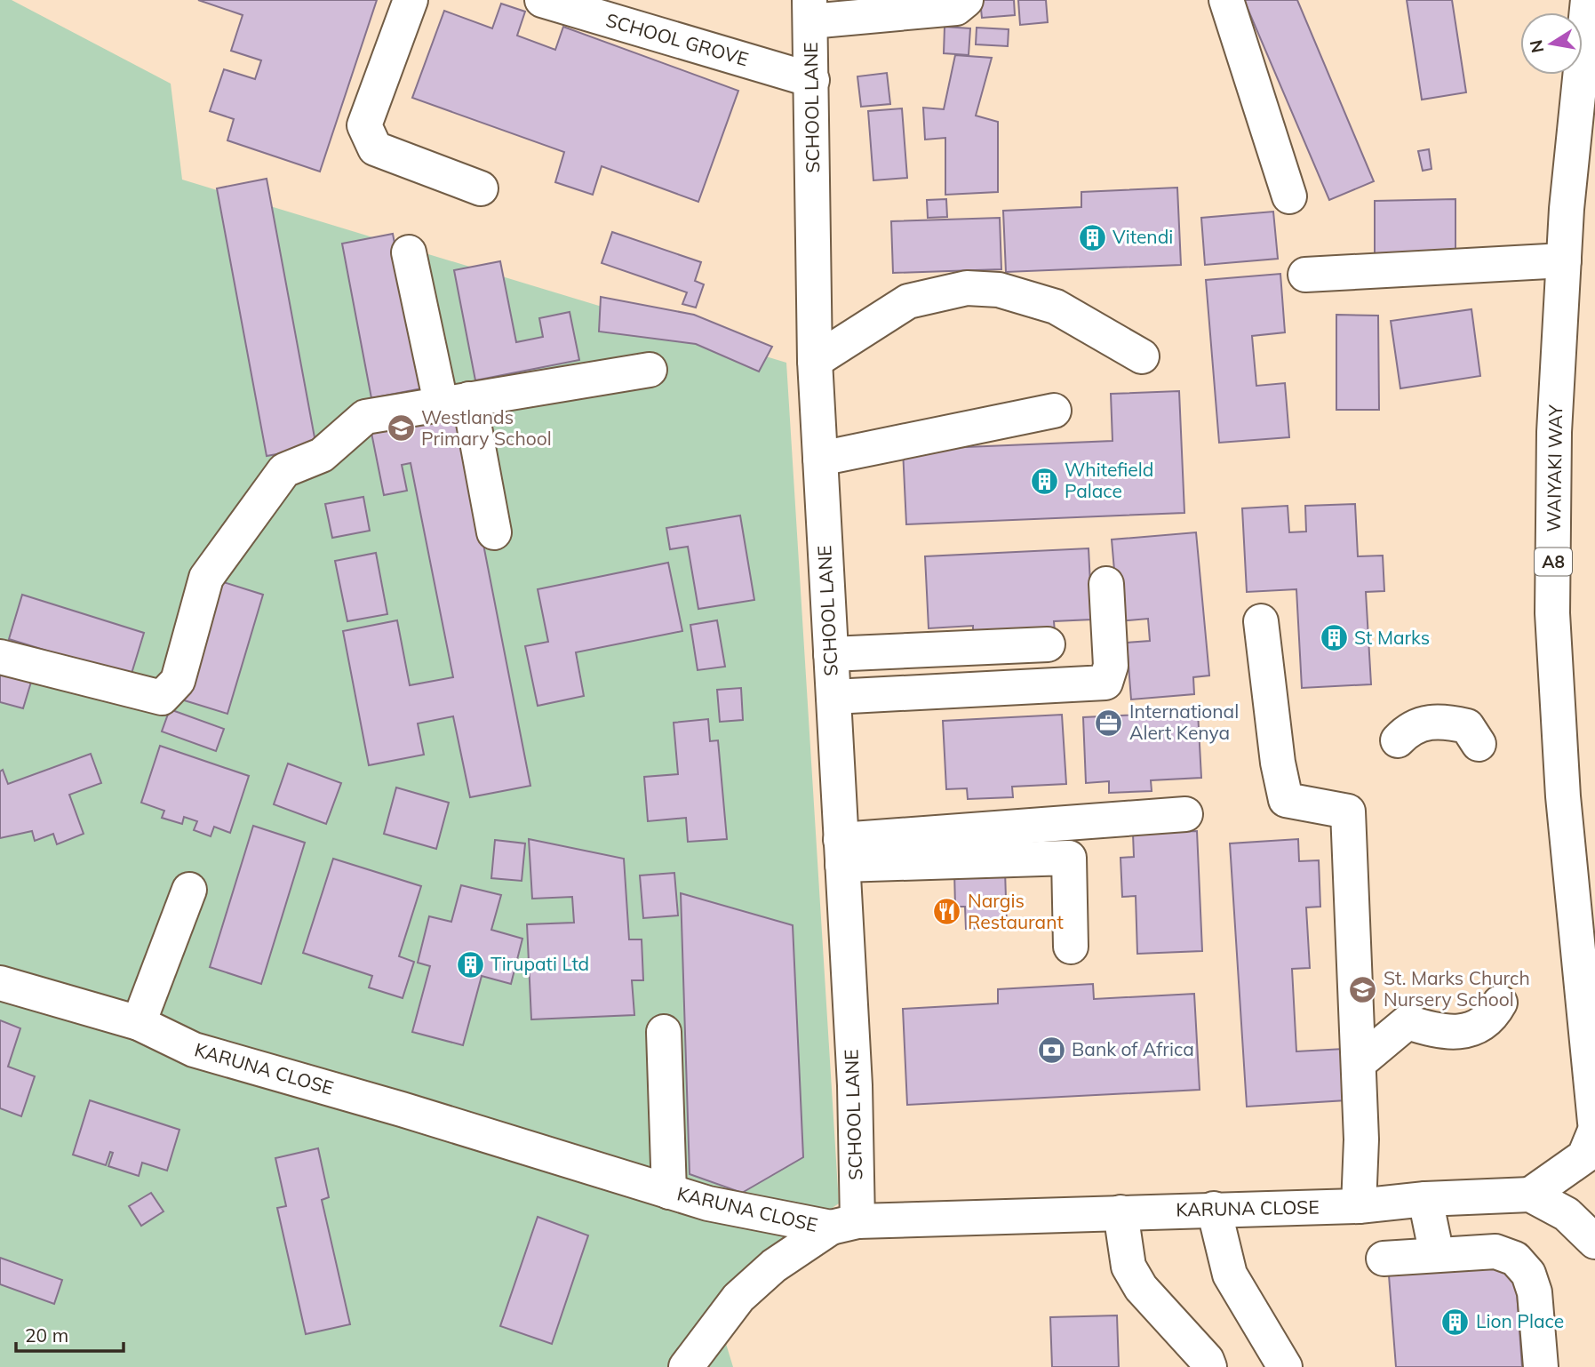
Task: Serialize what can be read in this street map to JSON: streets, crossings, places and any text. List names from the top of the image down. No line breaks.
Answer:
{"streets":{"main road":["SCHOOL GROVE","SCHOOL LANE","WAIYAKI WAY","A8","KARUNA CLOSE"]},"crossings":[["SCHOOL GROVE","SCHOOL LANE"],["SCHOOL LANE","KARUNA CLOSE"]],"places":{"building":["Vitendi","Whitefield Palace","St Marks","Tirupati Ltd","Lion Place"],"school or university":["Westlands Primary School","St. Marks Church Nursery School"],"office":["International Alert Kenya"],"restaurant":["Nargis Restaurant"],"bank":["Bank of Africa"]},"scale_bar":"20 m","north":"left"}
